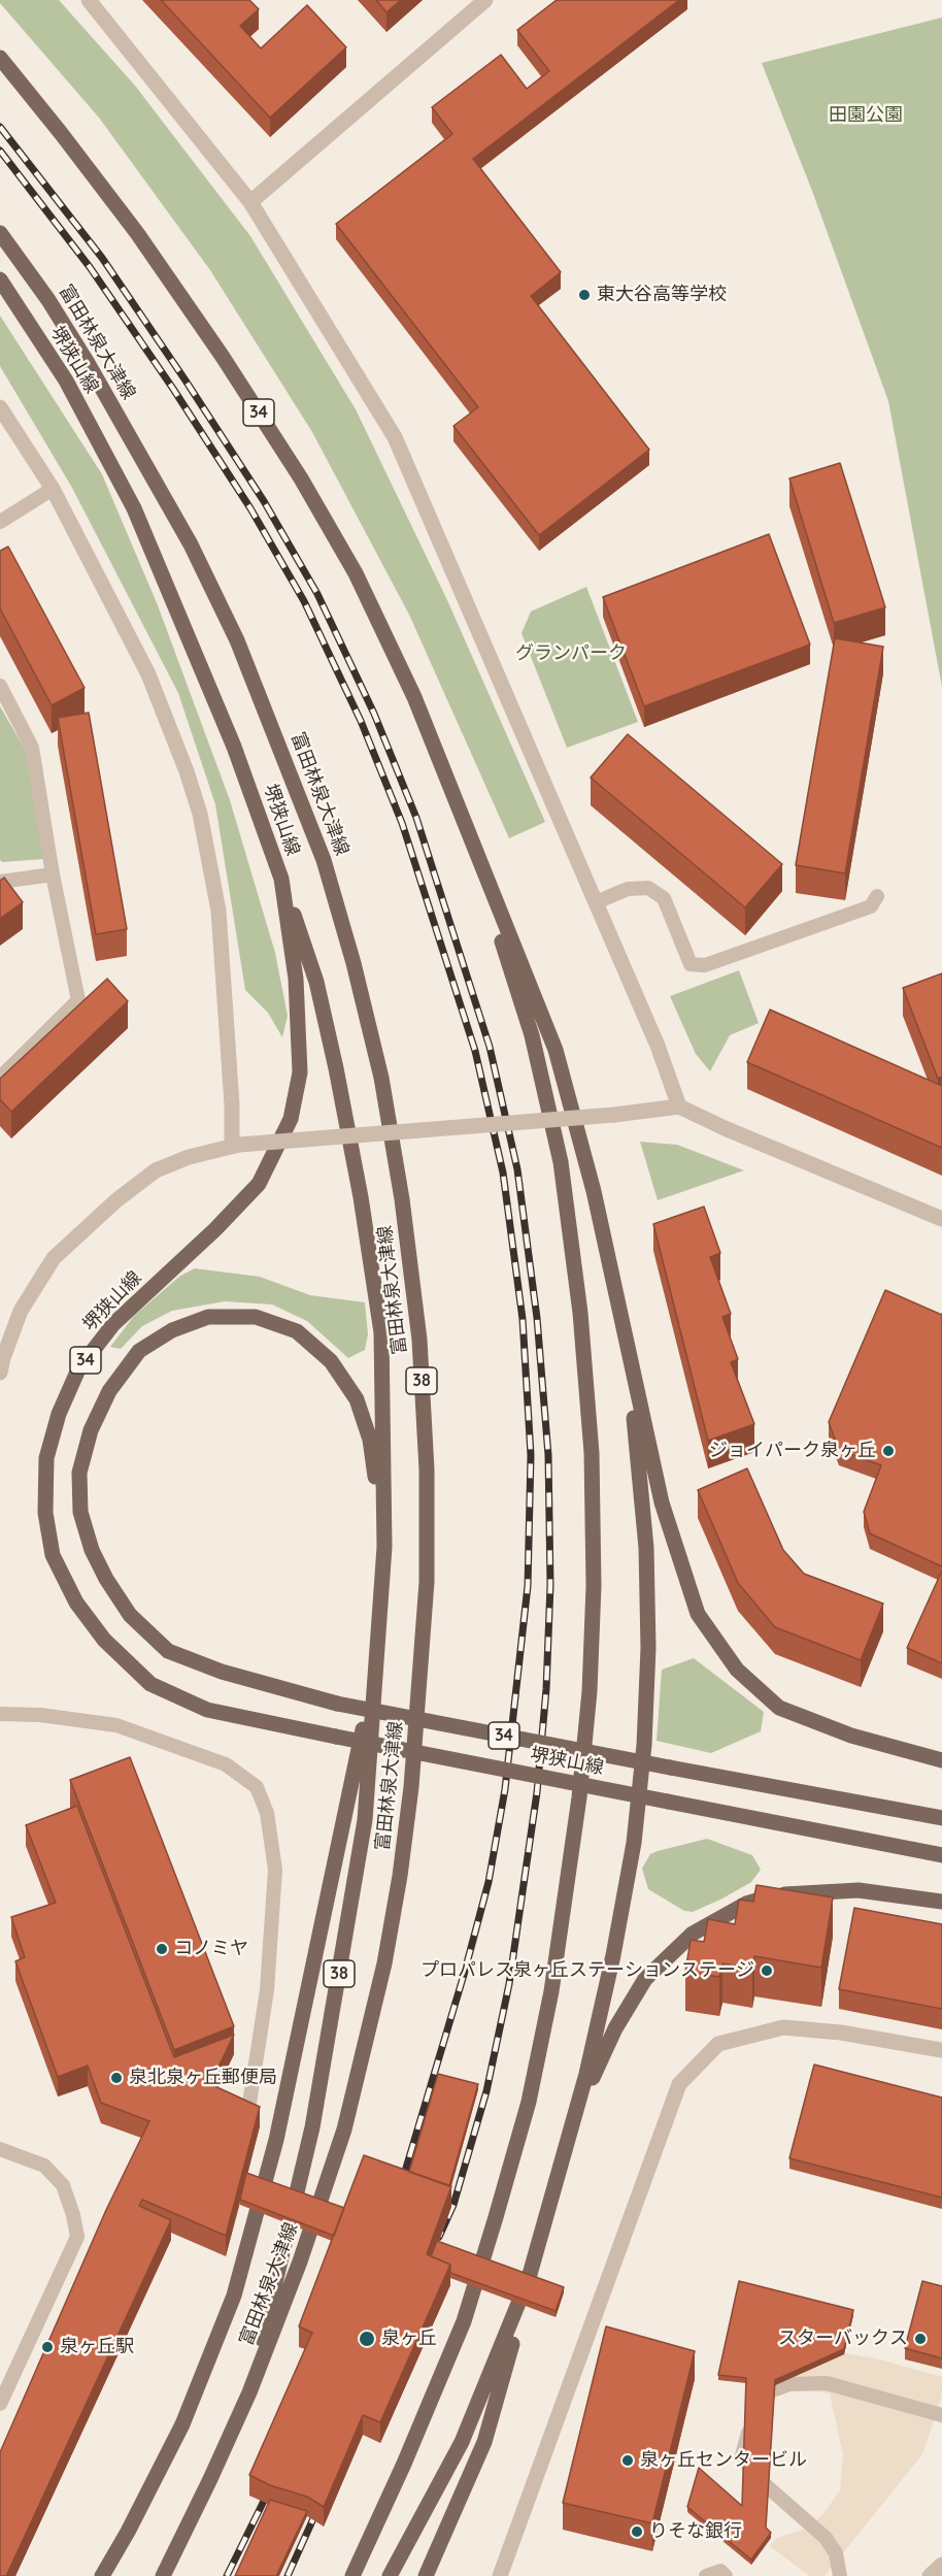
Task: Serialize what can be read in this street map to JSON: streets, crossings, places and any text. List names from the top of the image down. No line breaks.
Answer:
{"streets":{"main road":["富田林泉大津線","堺狭山線","34","38"]},"crossings":[["富田林泉大津線","38"],["堺狭山線","38"]],"parks":["田園公園","グランパーク"],"places":["東大谷高等学校","ジョイパーク泉ヶ丘","コノミヤ","プロパレス泉ヶ丘ステーションステージ","泉北泉ヶ丘郵便局","泉ヶ丘","スターバックス","泉ヶ丘駅","泉ヶ丘センタービル","りそな銀行"]}
